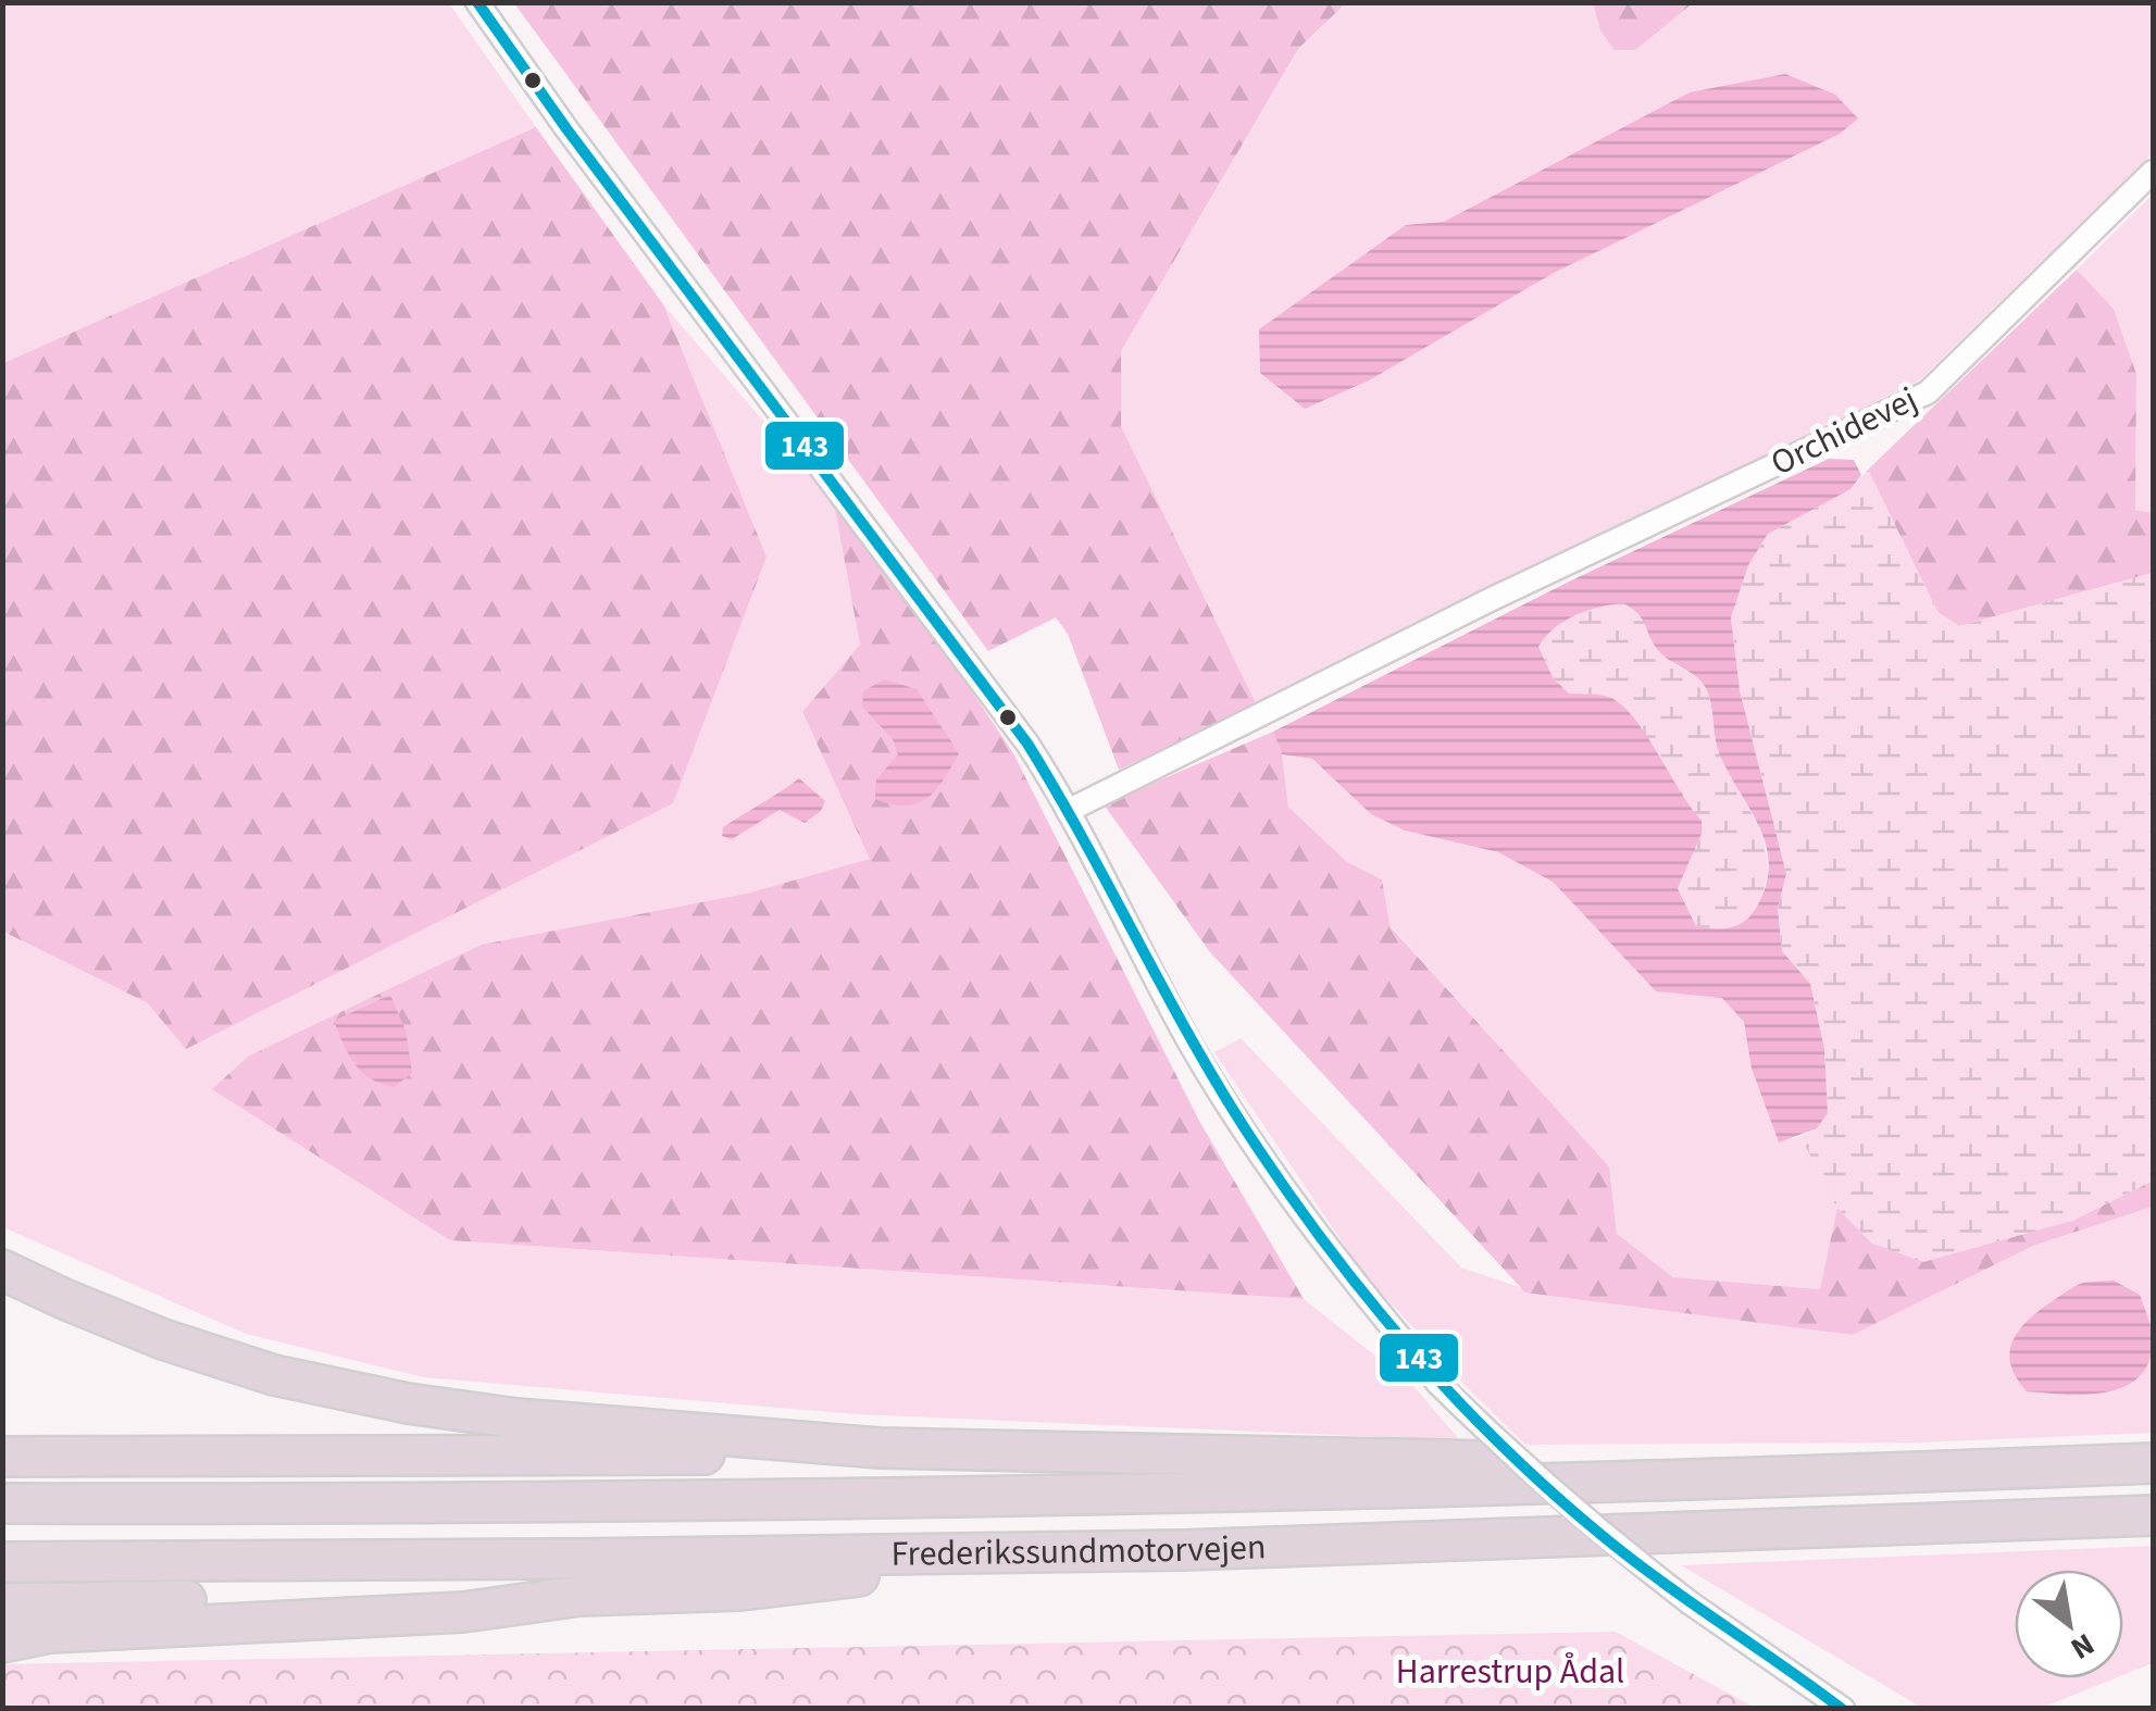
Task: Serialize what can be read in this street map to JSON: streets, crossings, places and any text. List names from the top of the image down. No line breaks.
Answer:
{"streets":{"highway":["Frederikssundmotorvejen"],"street":["Orchidevej"]},"parks":["Harrestrup Ådal"],"lines":["transit line 143"],"north":"bottom right"}
